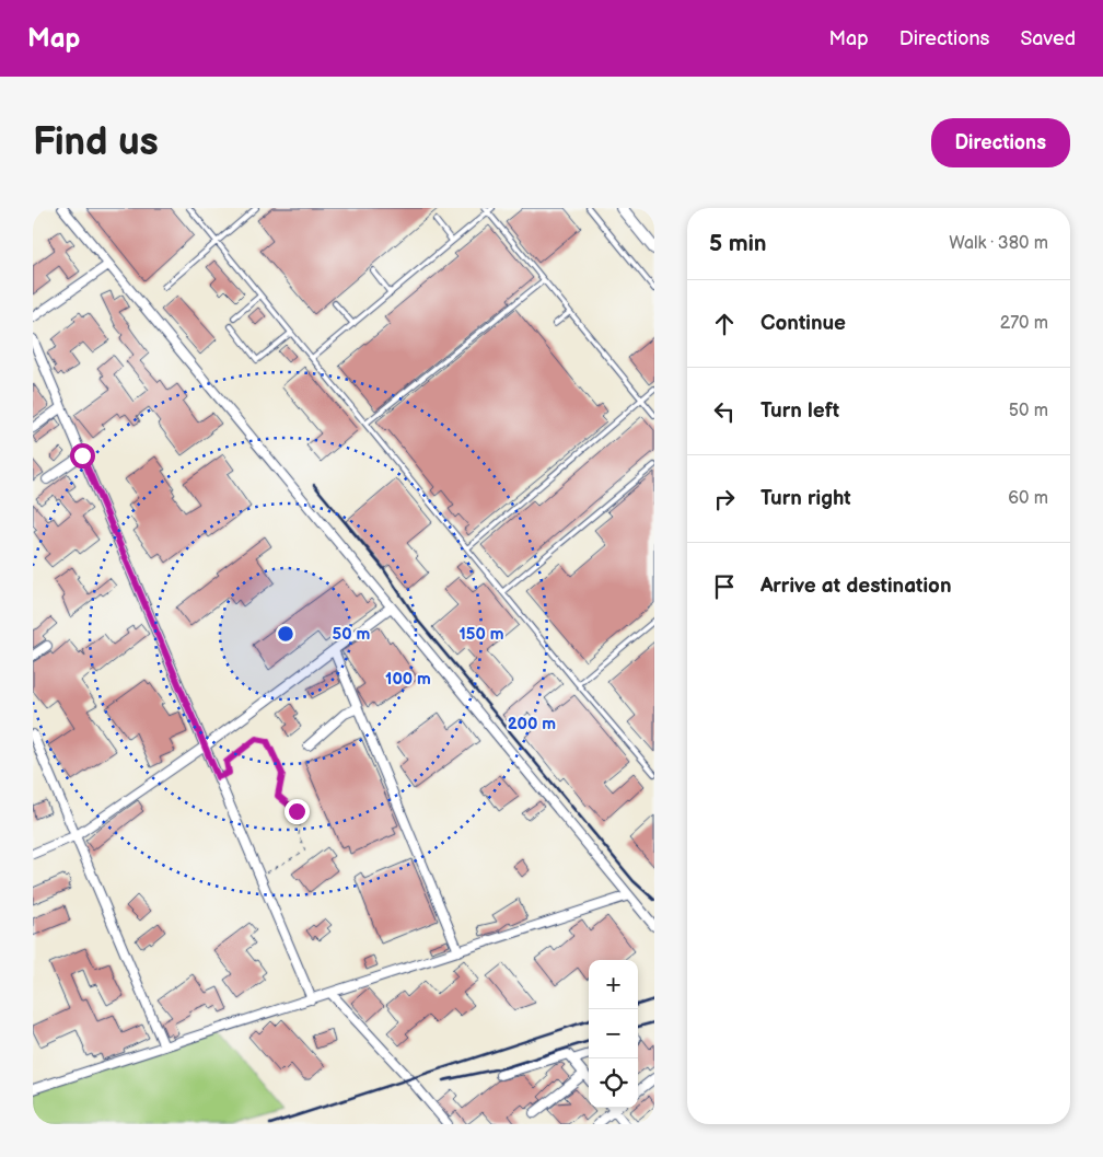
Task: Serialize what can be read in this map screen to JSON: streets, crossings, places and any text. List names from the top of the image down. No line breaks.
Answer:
{"page":{"header":"Map","nav":["Map","Directions","Saved"],"buttons":"Directions","title":"Find us","heading":["5 min","Walk · 380 m"],"list":[["Continue","270 m"],["Turn left","50 m"],["Turn right","60 m"],"Arrive at destination"],"map_buttons":["+","−"]},"rings":["50 m","150 m","100 m","200 m"]}
